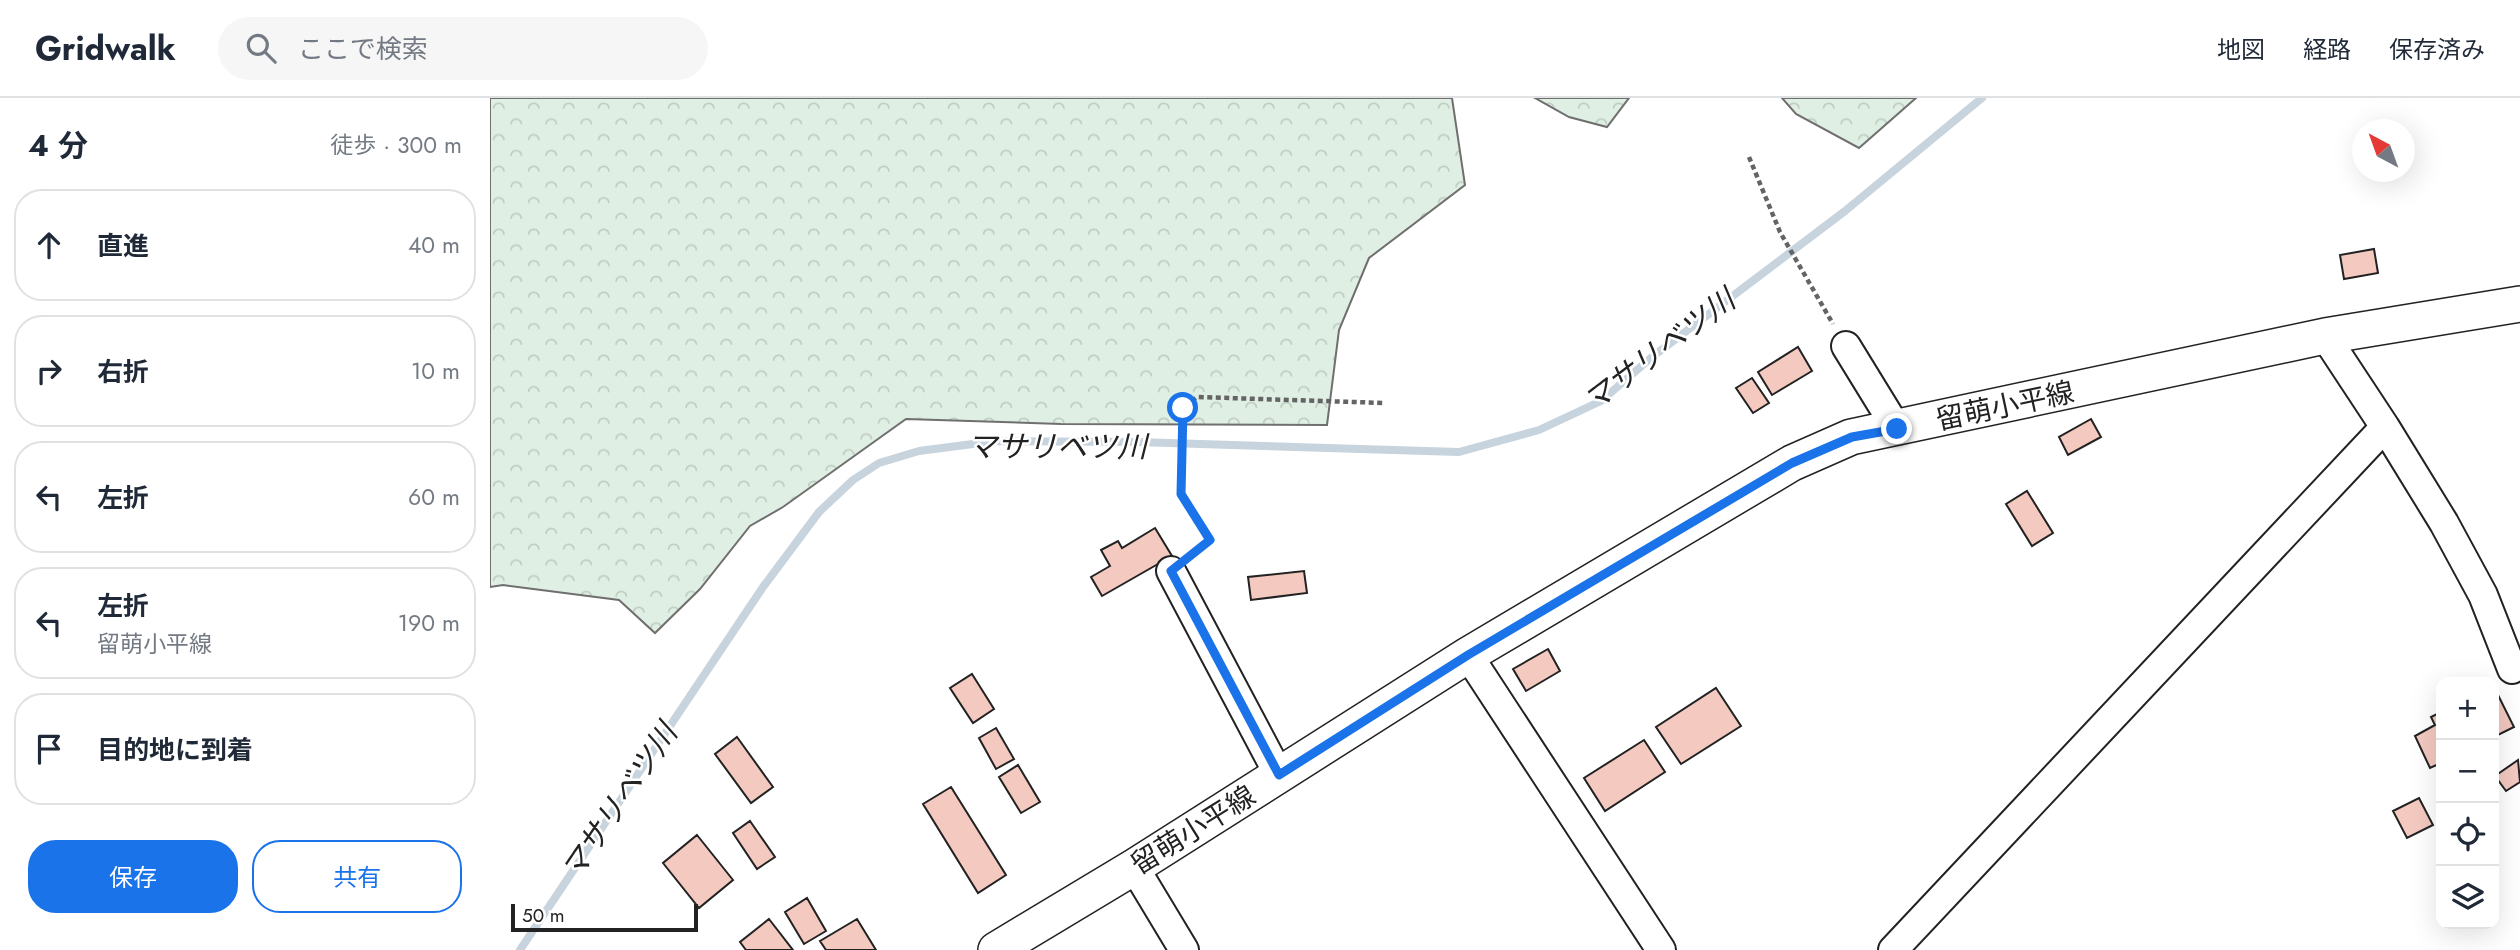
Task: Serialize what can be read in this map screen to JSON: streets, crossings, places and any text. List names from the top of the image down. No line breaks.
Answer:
{"streets":{"main road":["留萌小平線"]},"water":["マサリベツ川"],"scale_bar":"50 m","north":"top left","page":{"header":"Gridwalk","search":"ここで検索","nav":["地図","経路","保存済み"],"heading":["4 分","徒歩 · 300 m"],"list":[["直進","40 m"],["右折","10 m"],["左折","60 m"],["左折","留萌小平線","190 m"],"目的地に到着"],"map_buttons":["+","−"],"buttons":["保存","共有"],"scale":"50 m"}}
